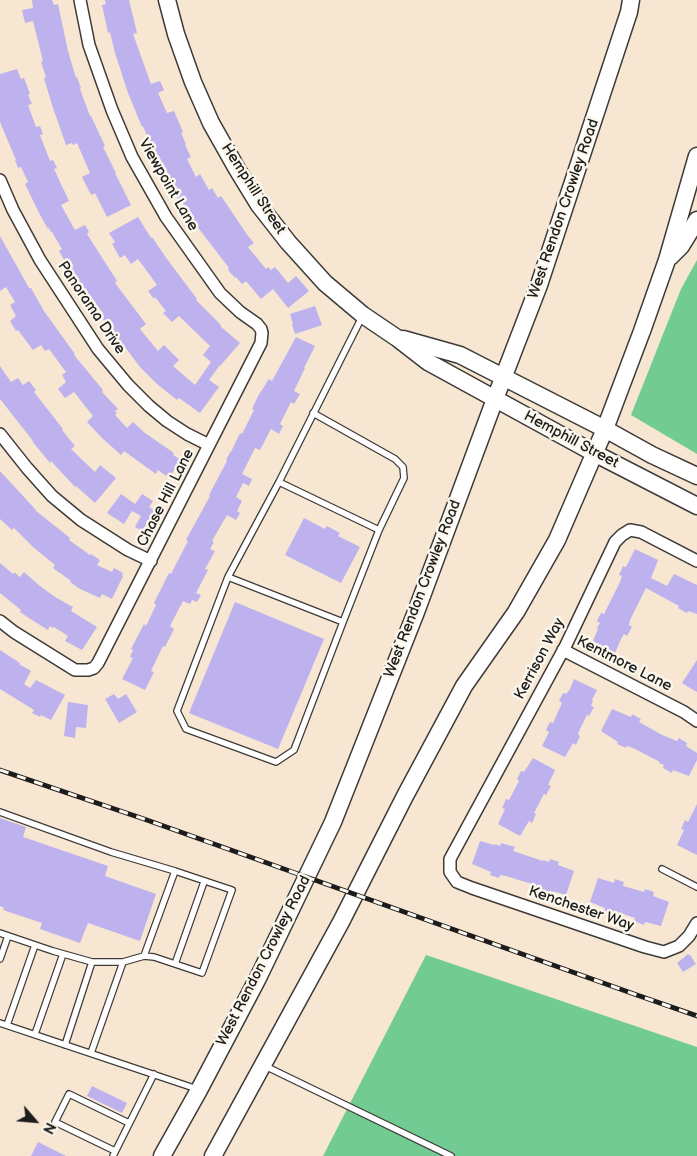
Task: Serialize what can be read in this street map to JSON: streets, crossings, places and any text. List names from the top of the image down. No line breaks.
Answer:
{"streets":{"main road":["Hemphill Street","West Rendon Crowley Road"],"street":["Viewpoint Lane","Panorama Drive","Chase Hill Lane","Kerrison Way","Kentmore Lane","Kenchester Way"]},"crossings":[["Viewpoint Lane","Chase Hill Lane"],["Hemphill Street","West Rendon Crowley Road"],["Panorama Drive","Chase Hill Lane"],["Kerrison Way","Kentmore Lane"],["Kerrison Way","Kenchester Way"]],"north":"bottom right"}
